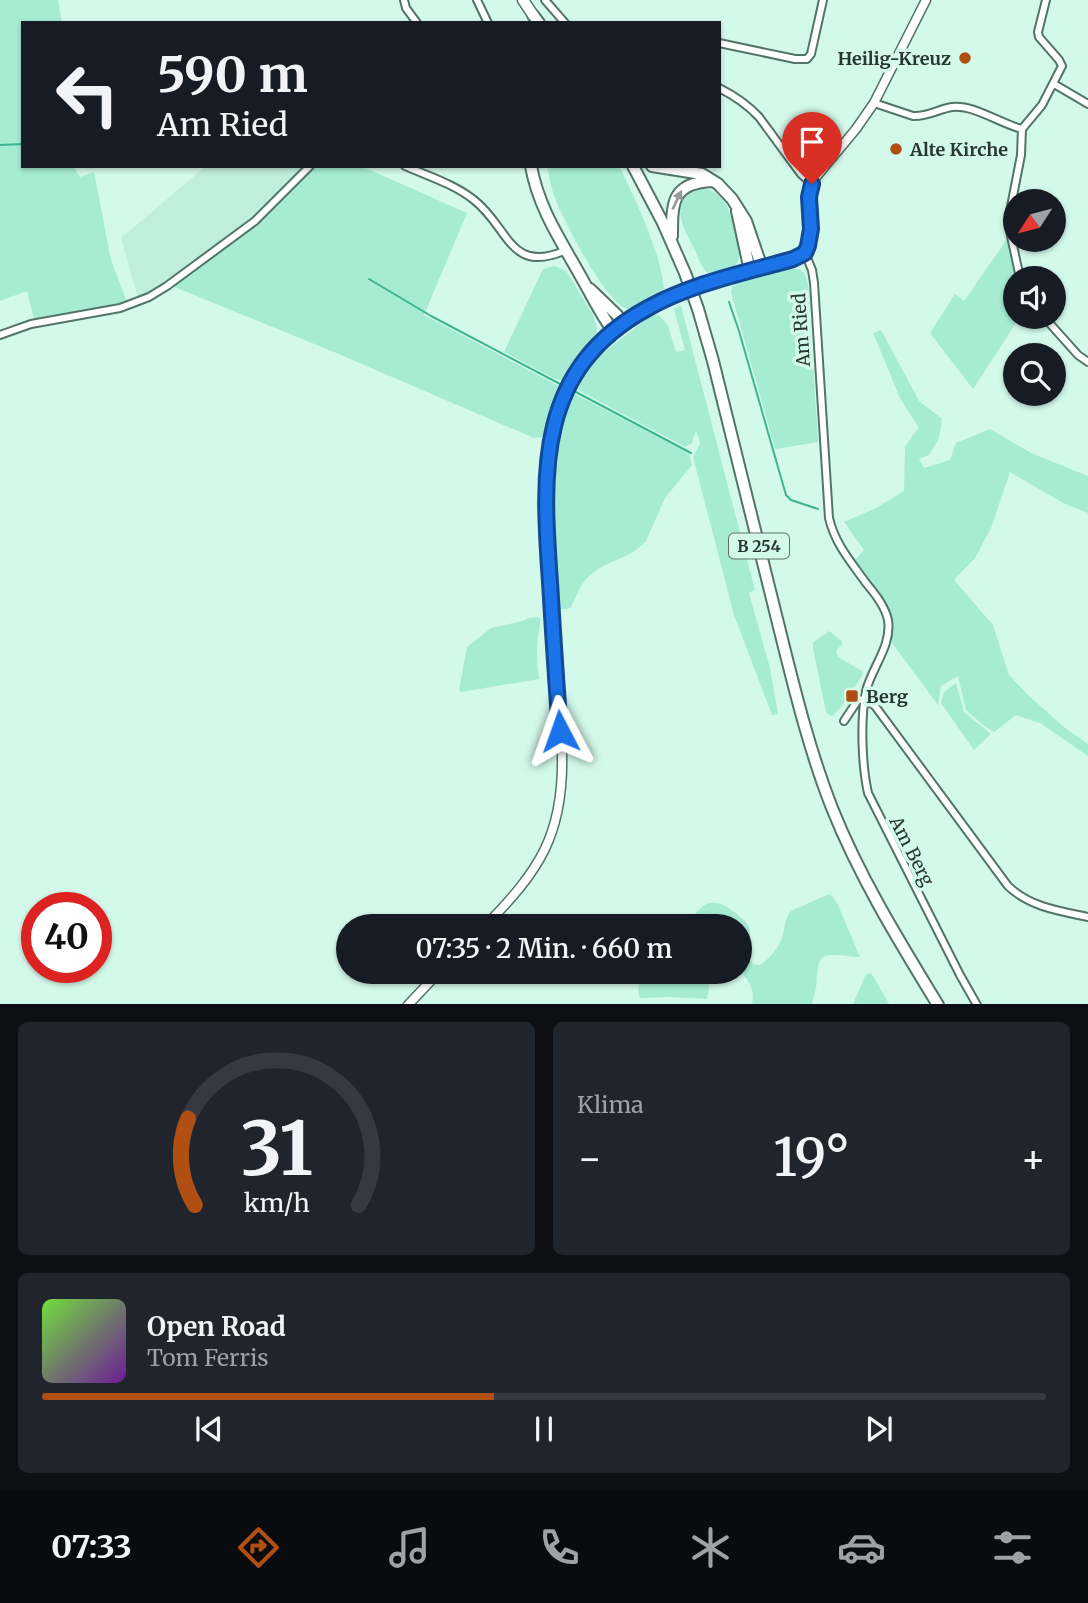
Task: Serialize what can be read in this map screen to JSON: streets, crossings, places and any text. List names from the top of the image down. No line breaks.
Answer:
{"streets":{"highway":["B 254"],"street":["Am Ried","Am Berg"]},"crossings":[["Am Ried","Am Berg"]],"places":{"other":["Heilig-Kreuz","Alte Kirche"],"transit":["Berg"]},"north":"bottom left","page":{"turn":["590 m","Am Ried"],"limit":"40","trip":"07:35 · 2 Min. · 660 m","tile":"Klima","heat":["−","19°","+"],"song":["Open Road","Tom Ferris"],"tabs":"07:33","gauge":["31","km/h"]}}
